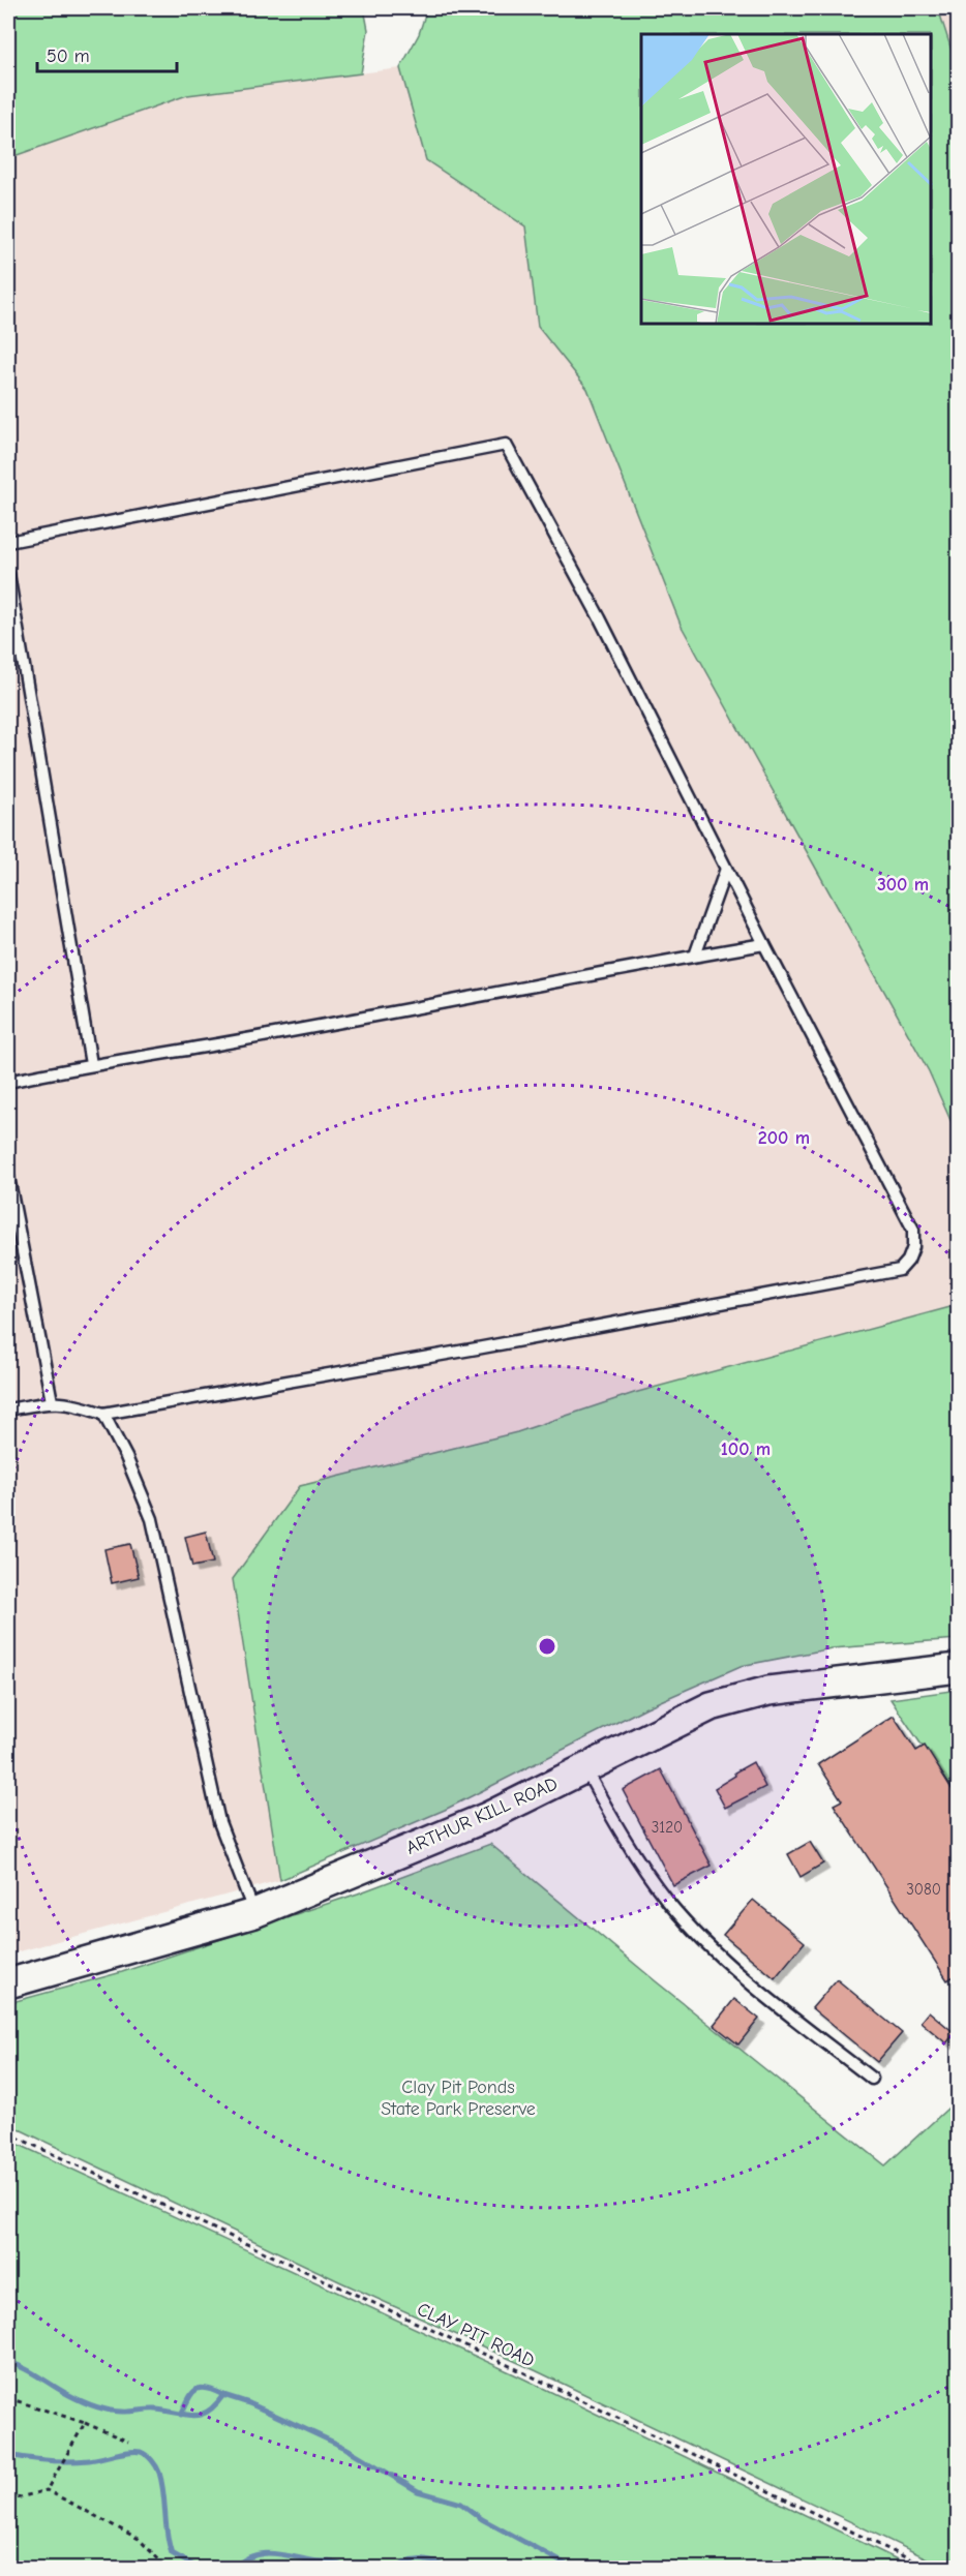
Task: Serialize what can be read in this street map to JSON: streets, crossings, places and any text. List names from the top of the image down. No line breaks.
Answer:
{"streets":{"street":["ARTHUR KILL ROAD"],"path":["CLAY PIT ROAD"]},"parks":["Clay Pit Ponds State Park Preserve"],"house_numbers":["3120","3080"],"scale_bar":"50 m","rings":["300 m","200 m","100 m"]}
